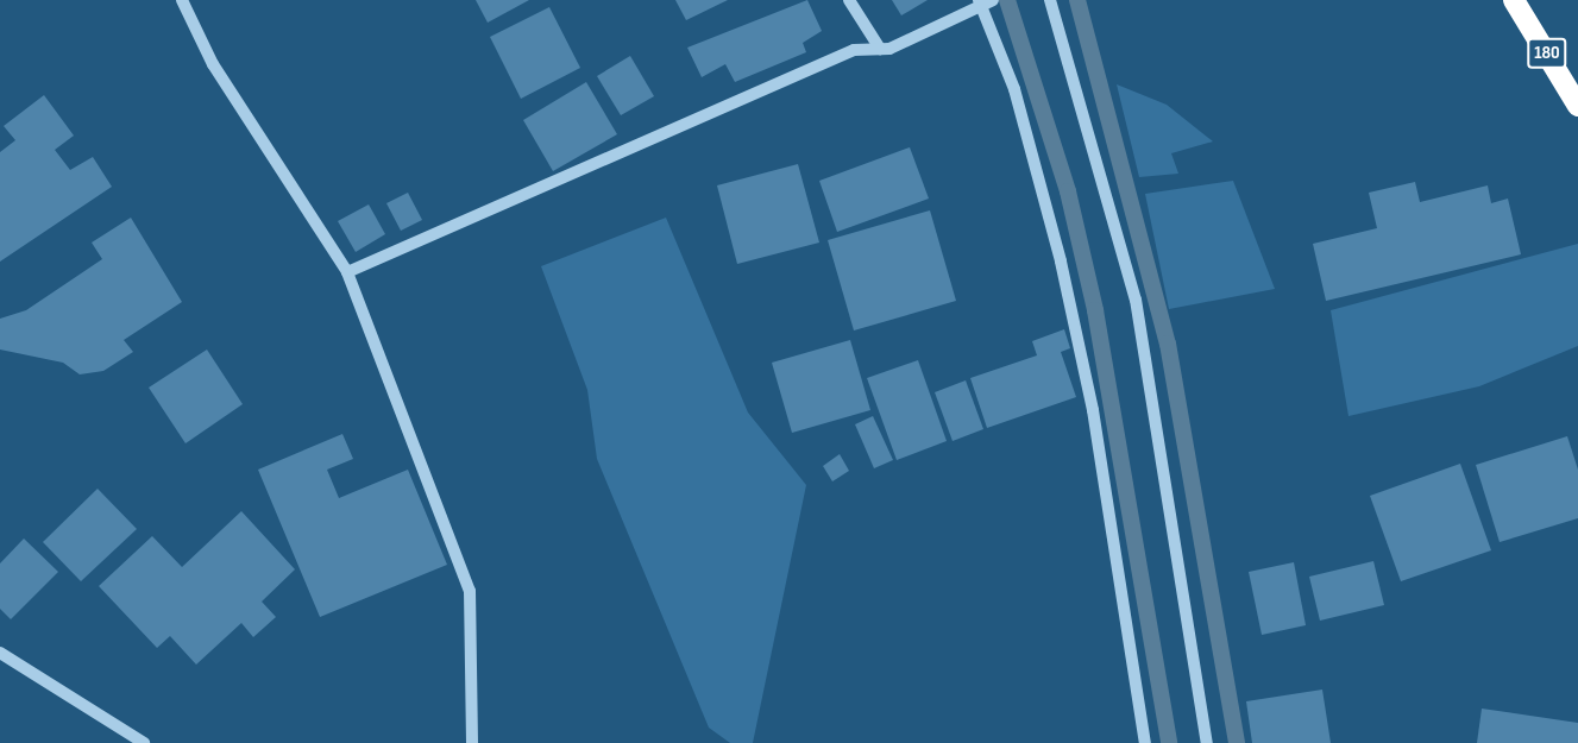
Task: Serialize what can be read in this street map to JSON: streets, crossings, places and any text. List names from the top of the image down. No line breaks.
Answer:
{"streets":{"highway":["180"]}}
